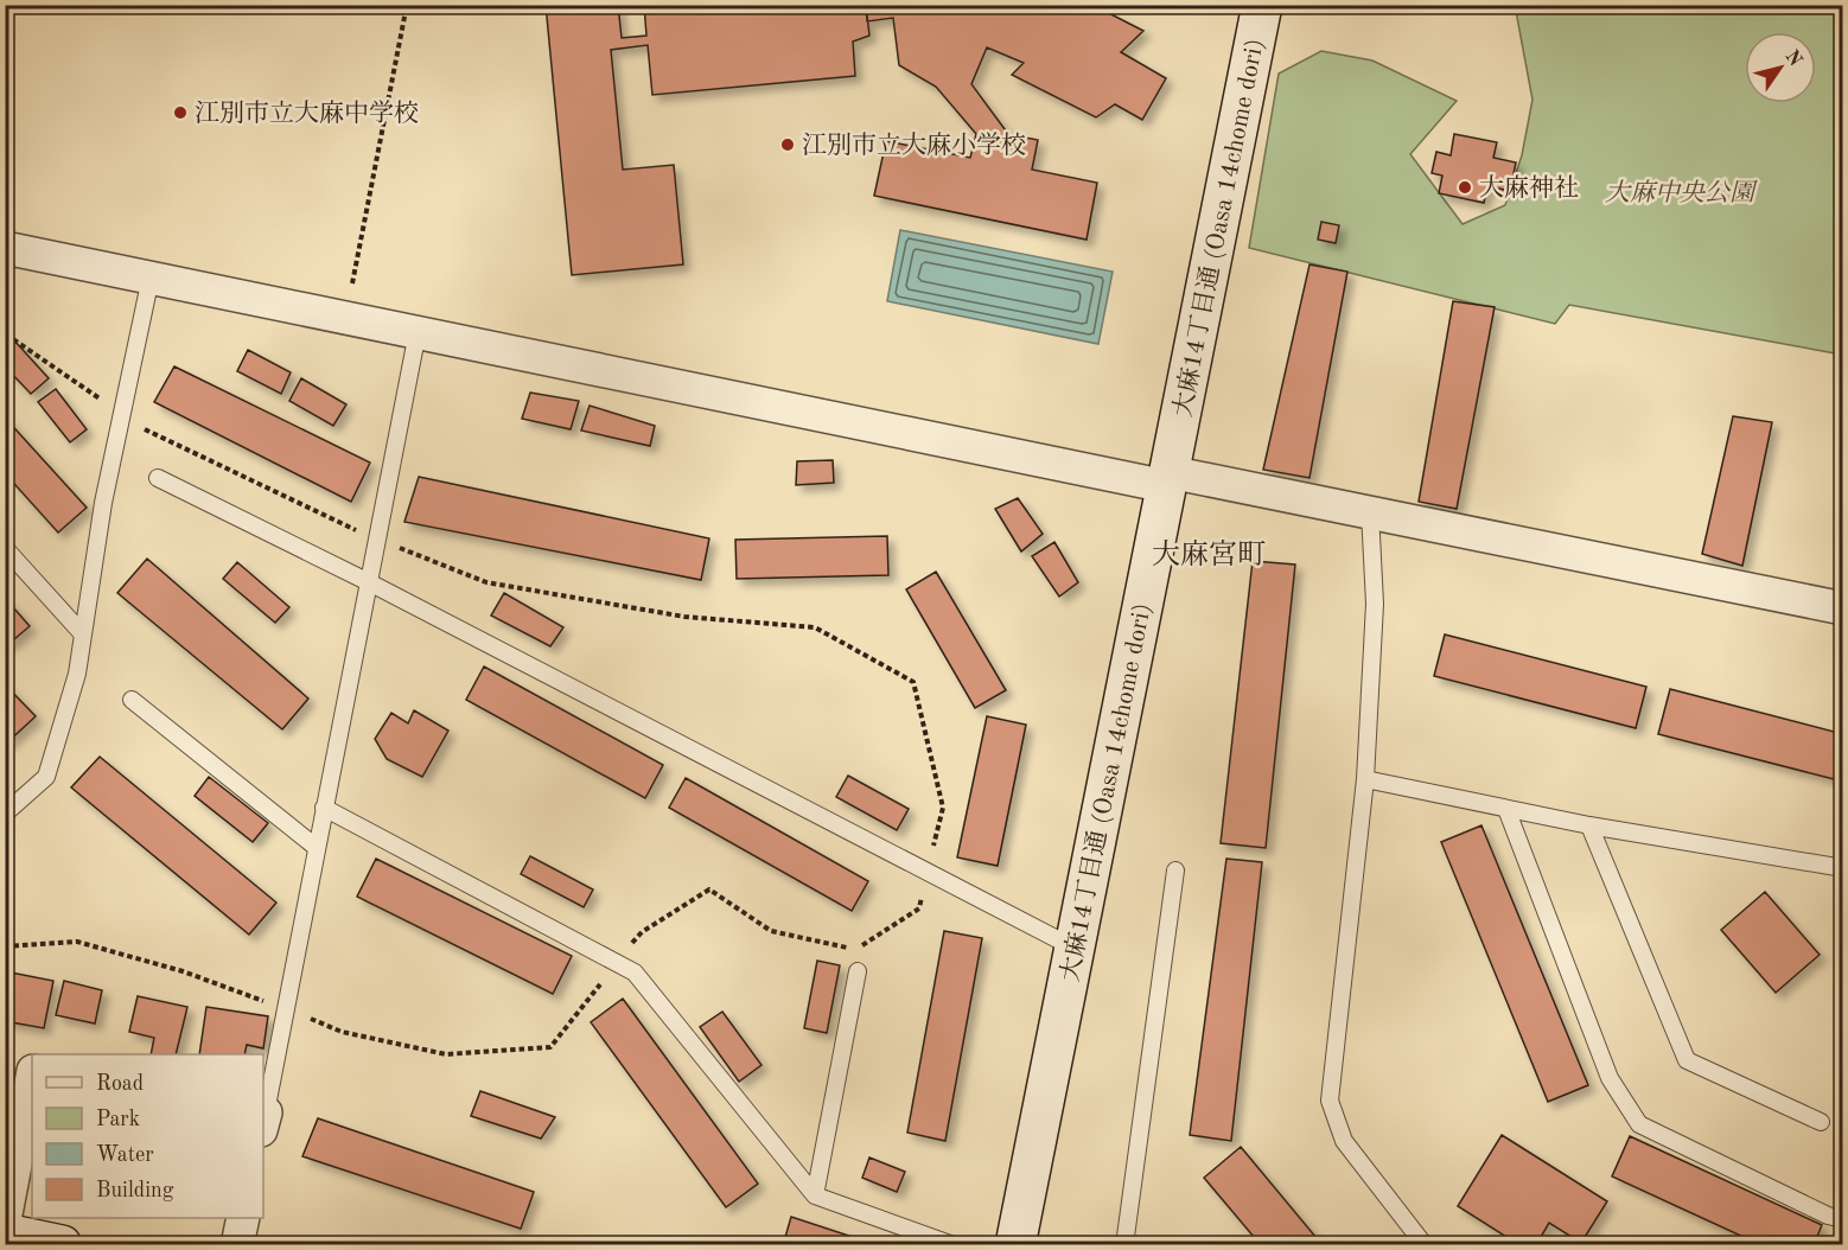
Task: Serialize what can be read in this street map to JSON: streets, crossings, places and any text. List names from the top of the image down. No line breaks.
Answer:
{"streets":{"street":["大麻14丁目通 (Oasa 14chome dori)"]},"districts":["大麻宮町"],"parks":["大麻中央公園"],"places":["江別市立大麻中学校","江別市立大麻小学校","大麻神社"],"legend":["Road","Park","Water","Building"],"north":"top right"}
